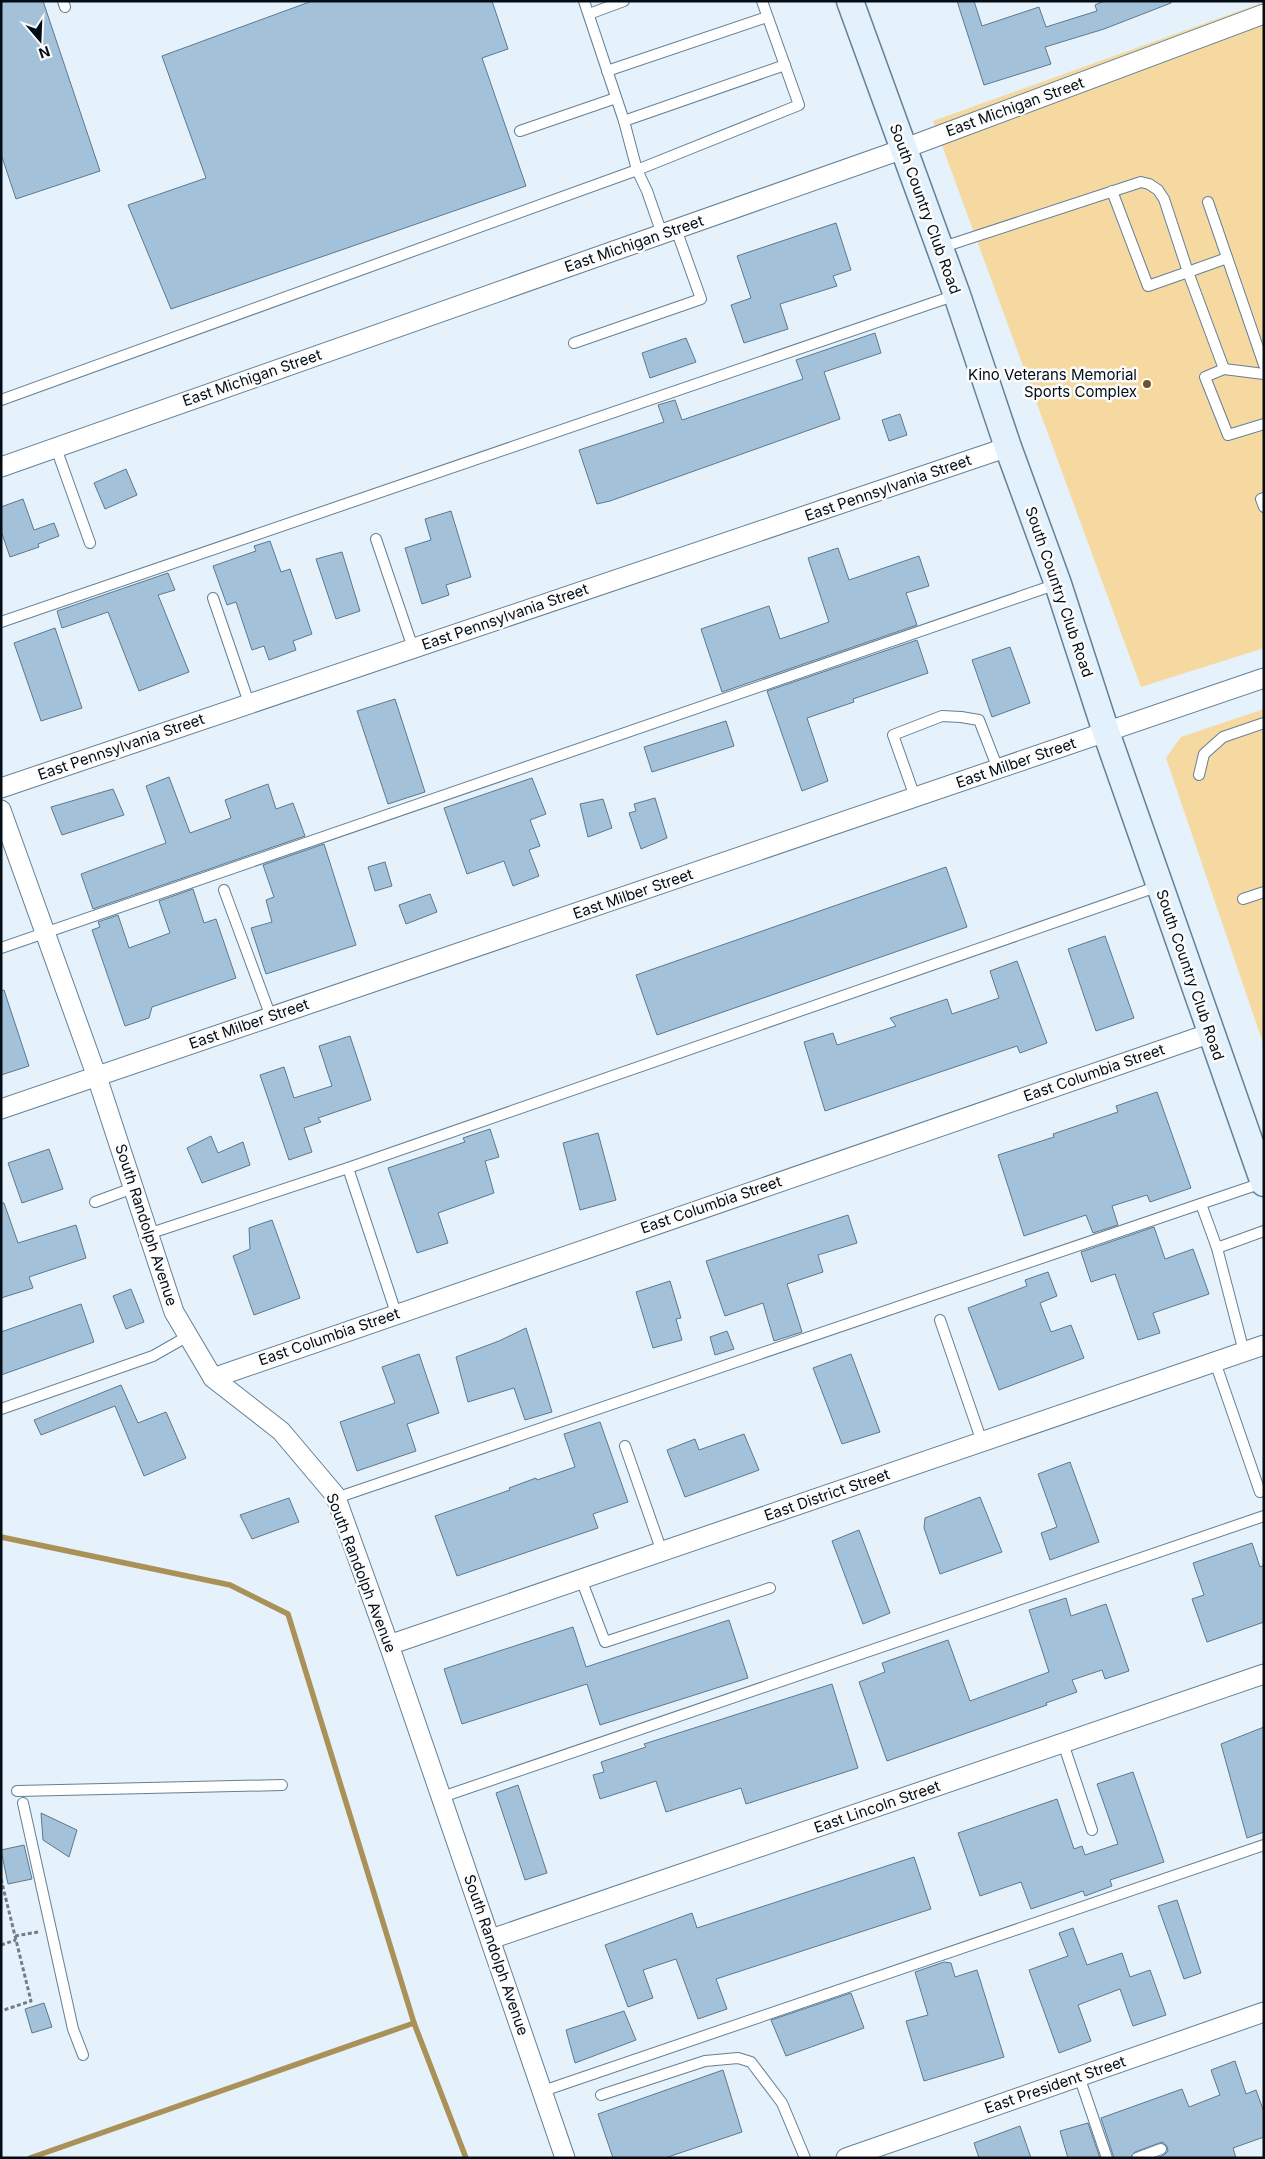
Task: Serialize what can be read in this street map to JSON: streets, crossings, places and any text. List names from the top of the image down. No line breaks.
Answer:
{"streets":{"street":["East Michigan Street","South Country Club Road","East Pennsylvania Street","East Milber Street","East Columbia Street","South Randolph Avenue","East District Street","East Lincoln Street","East President Street"]},"crossings":[["East Michigan Street","South Country Club Road"],["South Country Club Road","East Pennsylvania Street"],["South Country Club Road","East Milber Street"],["South Country Club Road","East Columbia Street"],["East Milber Street","South Randolph Avenue"],["East Columbia Street","South Randolph Avenue"],["South Randolph Avenue","East District Street"],["South Randolph Avenue","East Lincoln Street"]],"places":["Kino Veterans Memorial Sports Complex"],"north":"bottom"}
